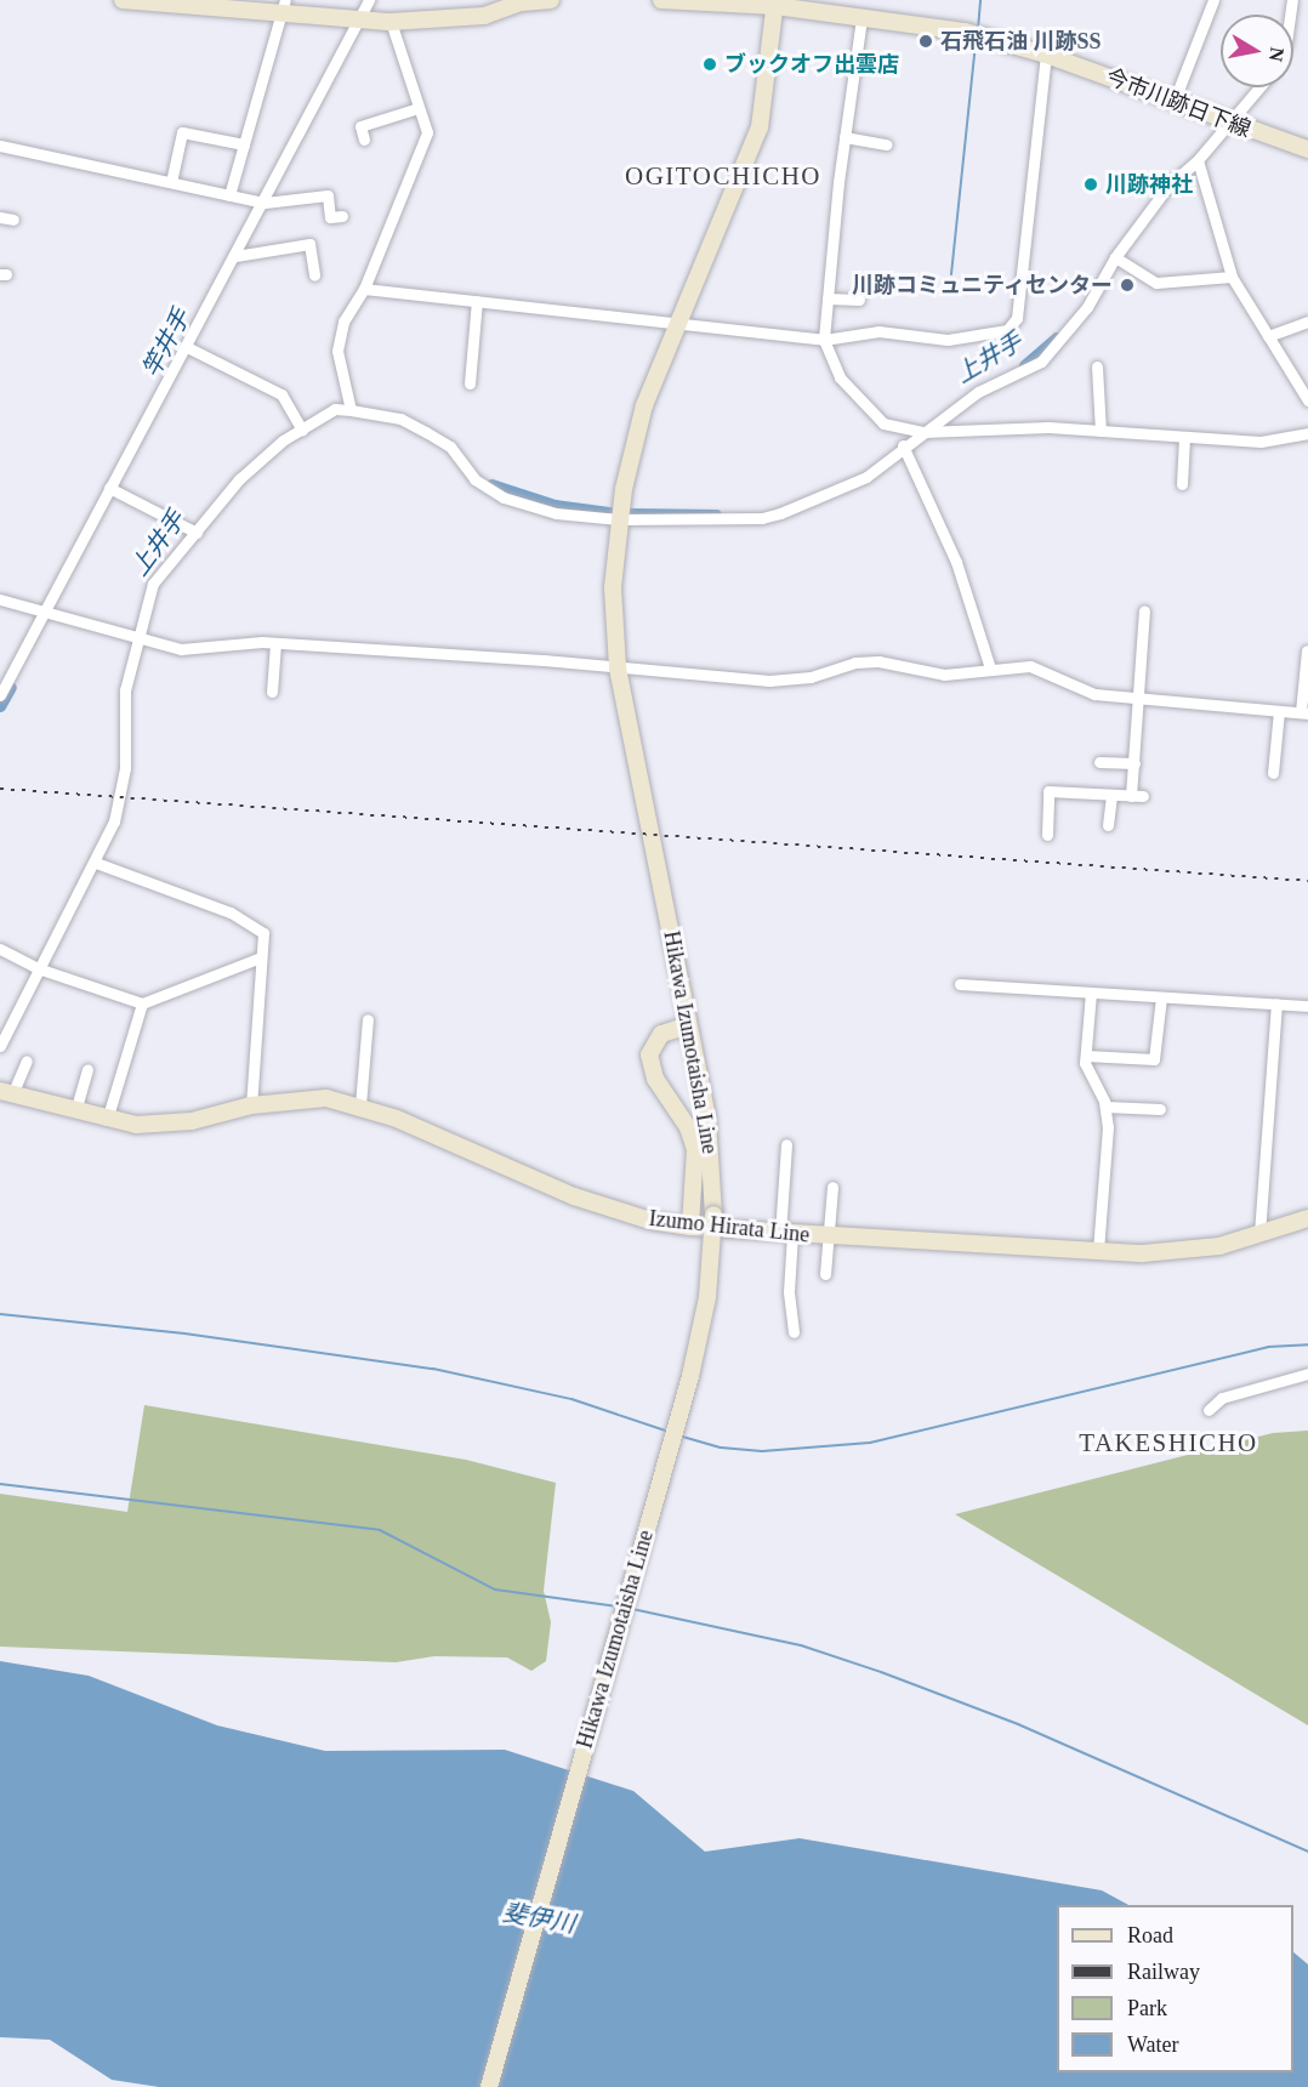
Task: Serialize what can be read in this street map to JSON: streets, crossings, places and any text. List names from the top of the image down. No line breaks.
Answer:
{"streets":{"main road":["今市川跡日下線","Hikawa Izumotaisha Line","Izumo Hirata Line"]},"crossings":[["今市川跡日下線","Hikawa Izumotaisha Line"]],"districts":["OGITOCHICHO","TAKESHICHO"],"water":["竿井手","上井手","斐伊川"],"places":["石飛石油 川跡SS","ブックオフ出雲店","川跡神社","川跡コミュニティセンター"],"legend":["Road","Railway","Park","Water"],"north":"right"}
